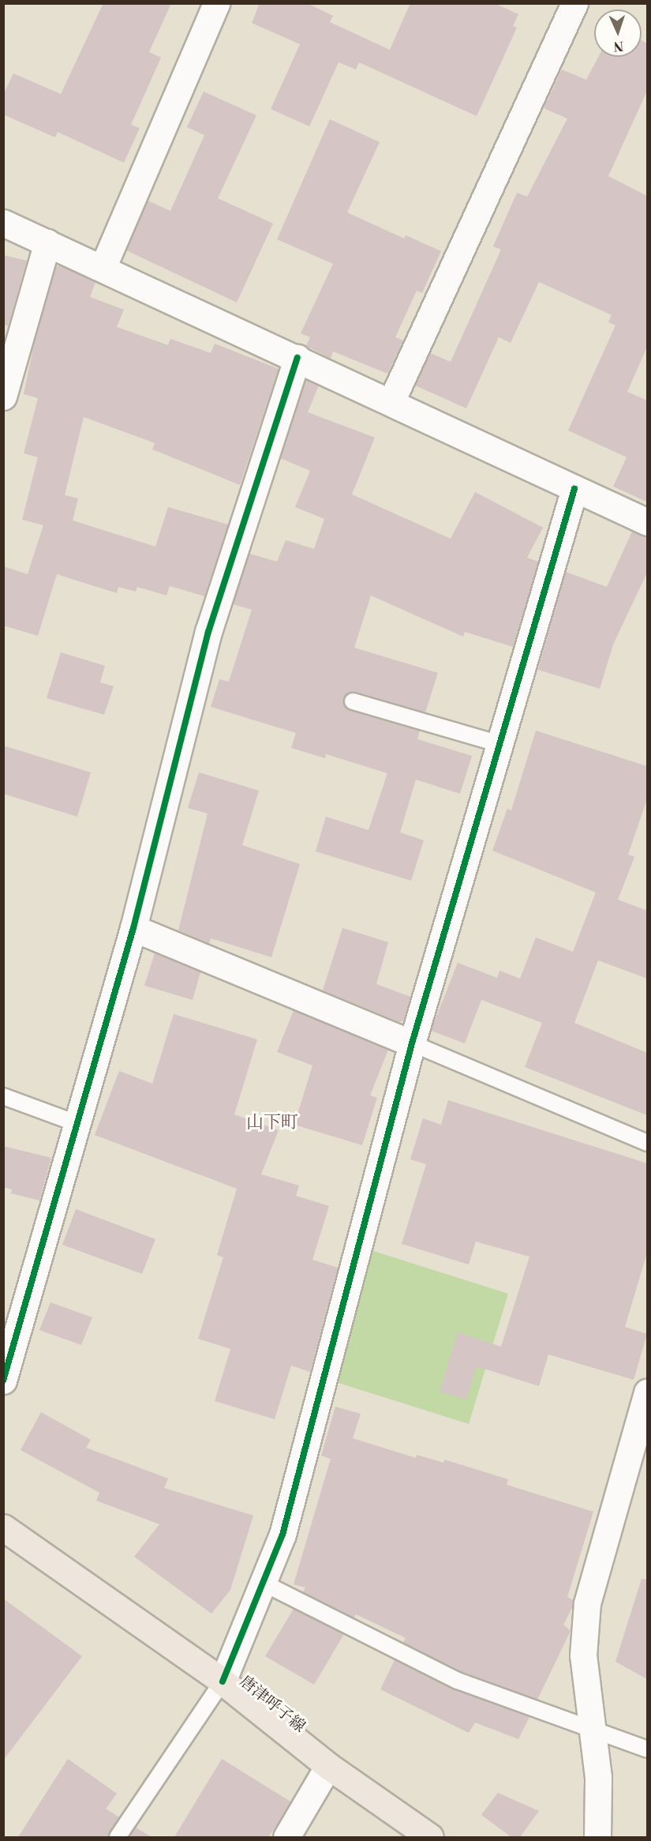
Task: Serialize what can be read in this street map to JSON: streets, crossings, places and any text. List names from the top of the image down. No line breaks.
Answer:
{"streets":{"main road":["唐津呼子線"]},"districts":["山下町"],"north":"bottom"}
